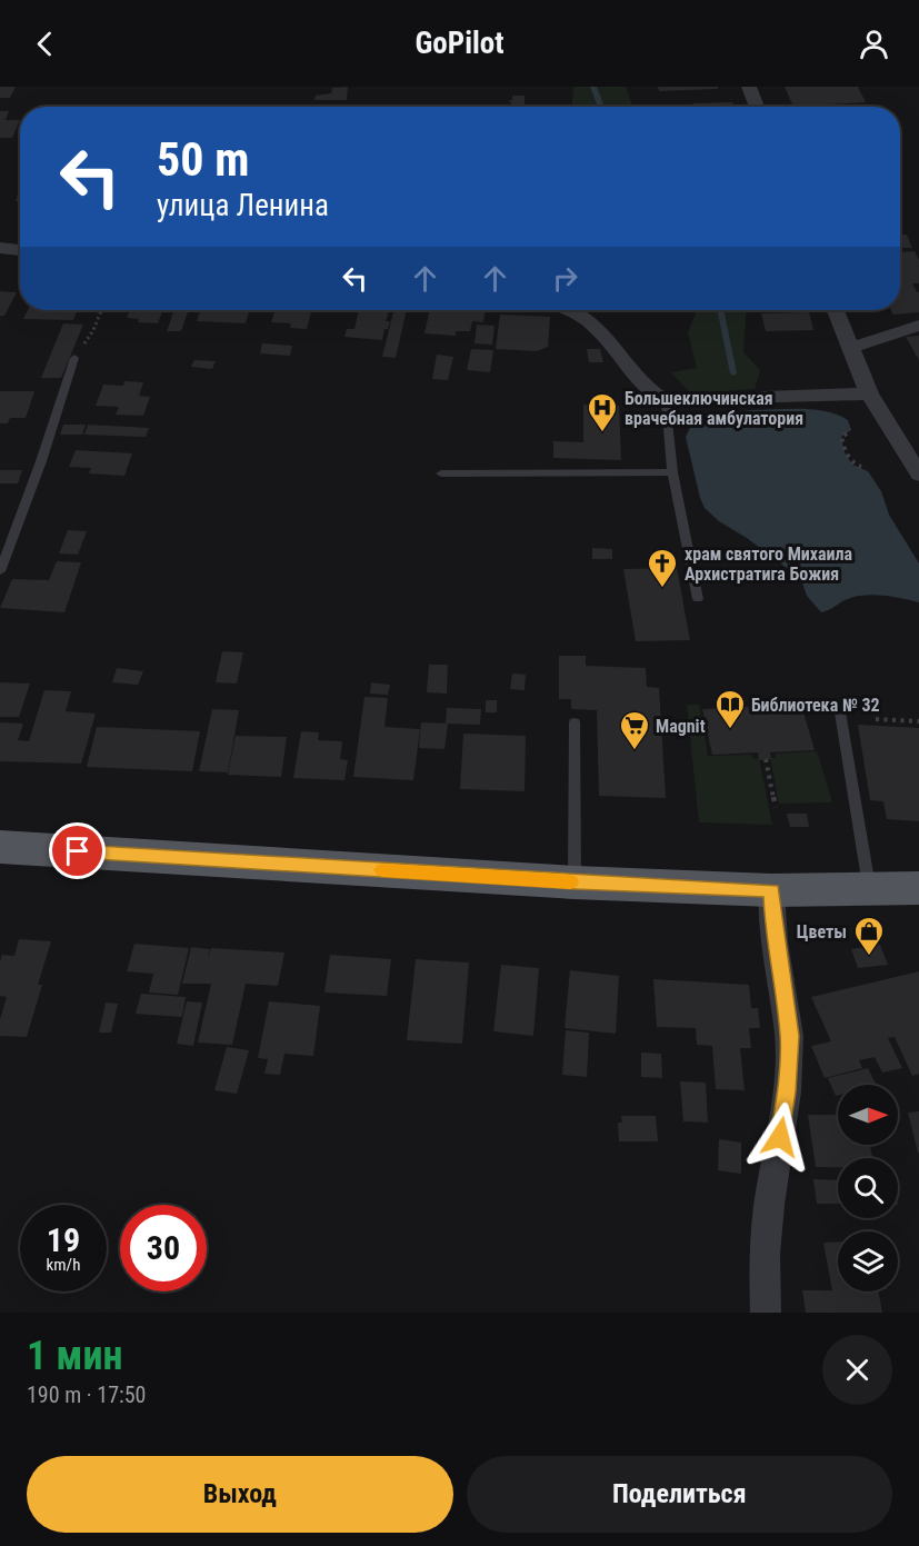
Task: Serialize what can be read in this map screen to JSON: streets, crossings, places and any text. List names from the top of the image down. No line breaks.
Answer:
{"places":{"hospital":["Большеключинская врачебная амбулатория"],"church":["храм святого Михаила Архистратига Божия"],"library":["Библиотека № 32"],"supermarket":["Magnit"],"shop":["Цветы"]},"north":"right","page":{"header":"GoPilot","turn":["50 m","улица Ленина"],"speed":"19 km/h","limit":"30","heading":["1 мин","190 m · 17:50"],"buttons":["Выход","Поделиться"]}}
